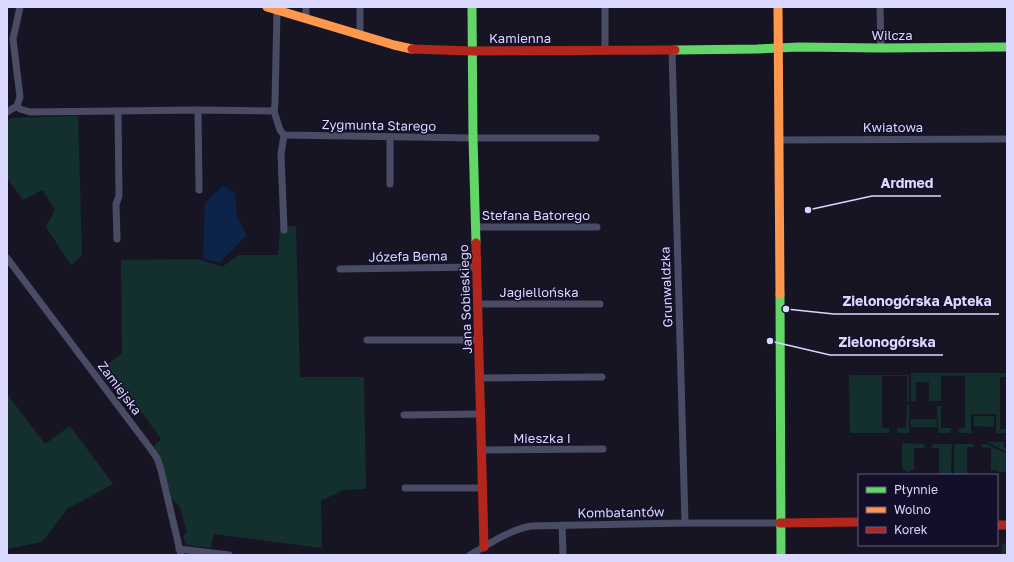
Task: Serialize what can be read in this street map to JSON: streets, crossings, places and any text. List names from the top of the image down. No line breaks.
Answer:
{"streets":{"street":["Wilcza","Kamienna","Zygmunta Starego","Kwiatowa","Stefana Batorego","Józefa Bema","Grunwaldzka","Jagiellońska","Jana Sobieskiego","Zamiejska","Mieszka I","Kombatantów"]},"crossings":[["Wilcza","Kamienna"],["Kamienna","Grunwaldzka"],["Kamienna","Jana Sobieskiego"],["Zygmunta Starego","Jana Sobieskiego"],["Stefana Batorego","Jana Sobieskiego"],["Józefa Bema","Jana Sobieskiego"],["Grunwaldzka","Kombatantów"],["Jagiellońska","Jana Sobieskiego"],["Jana Sobieskiego","Mieszka I"],["Jana Sobieskiego","Kombatantów"]],"places":["Ardmed","Zielonogórska Apteka","Zielonogórska"],"legend":["Płynnie","Wolno","Korek"]}
